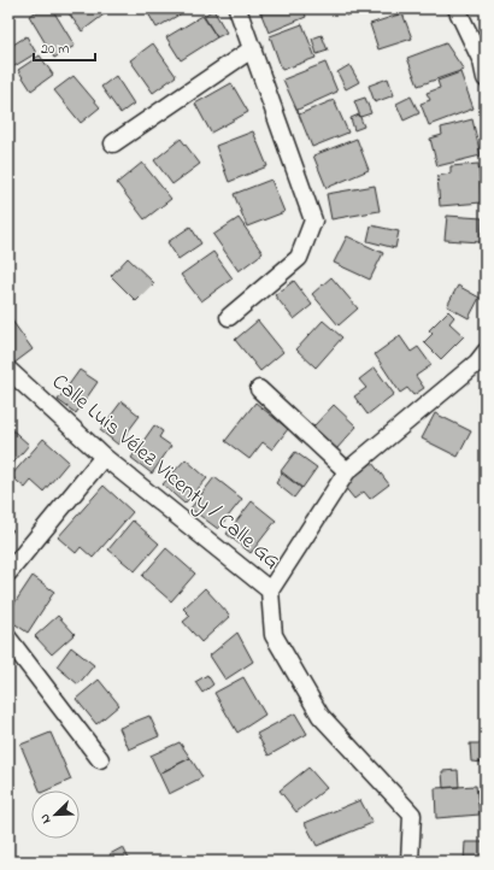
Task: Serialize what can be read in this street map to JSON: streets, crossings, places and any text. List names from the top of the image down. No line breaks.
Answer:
{"streets":{"street":["Calle Luis Vélez Vicenty / Calle GG"]},"scale_bar":"20 m","north":"bottom left"}
